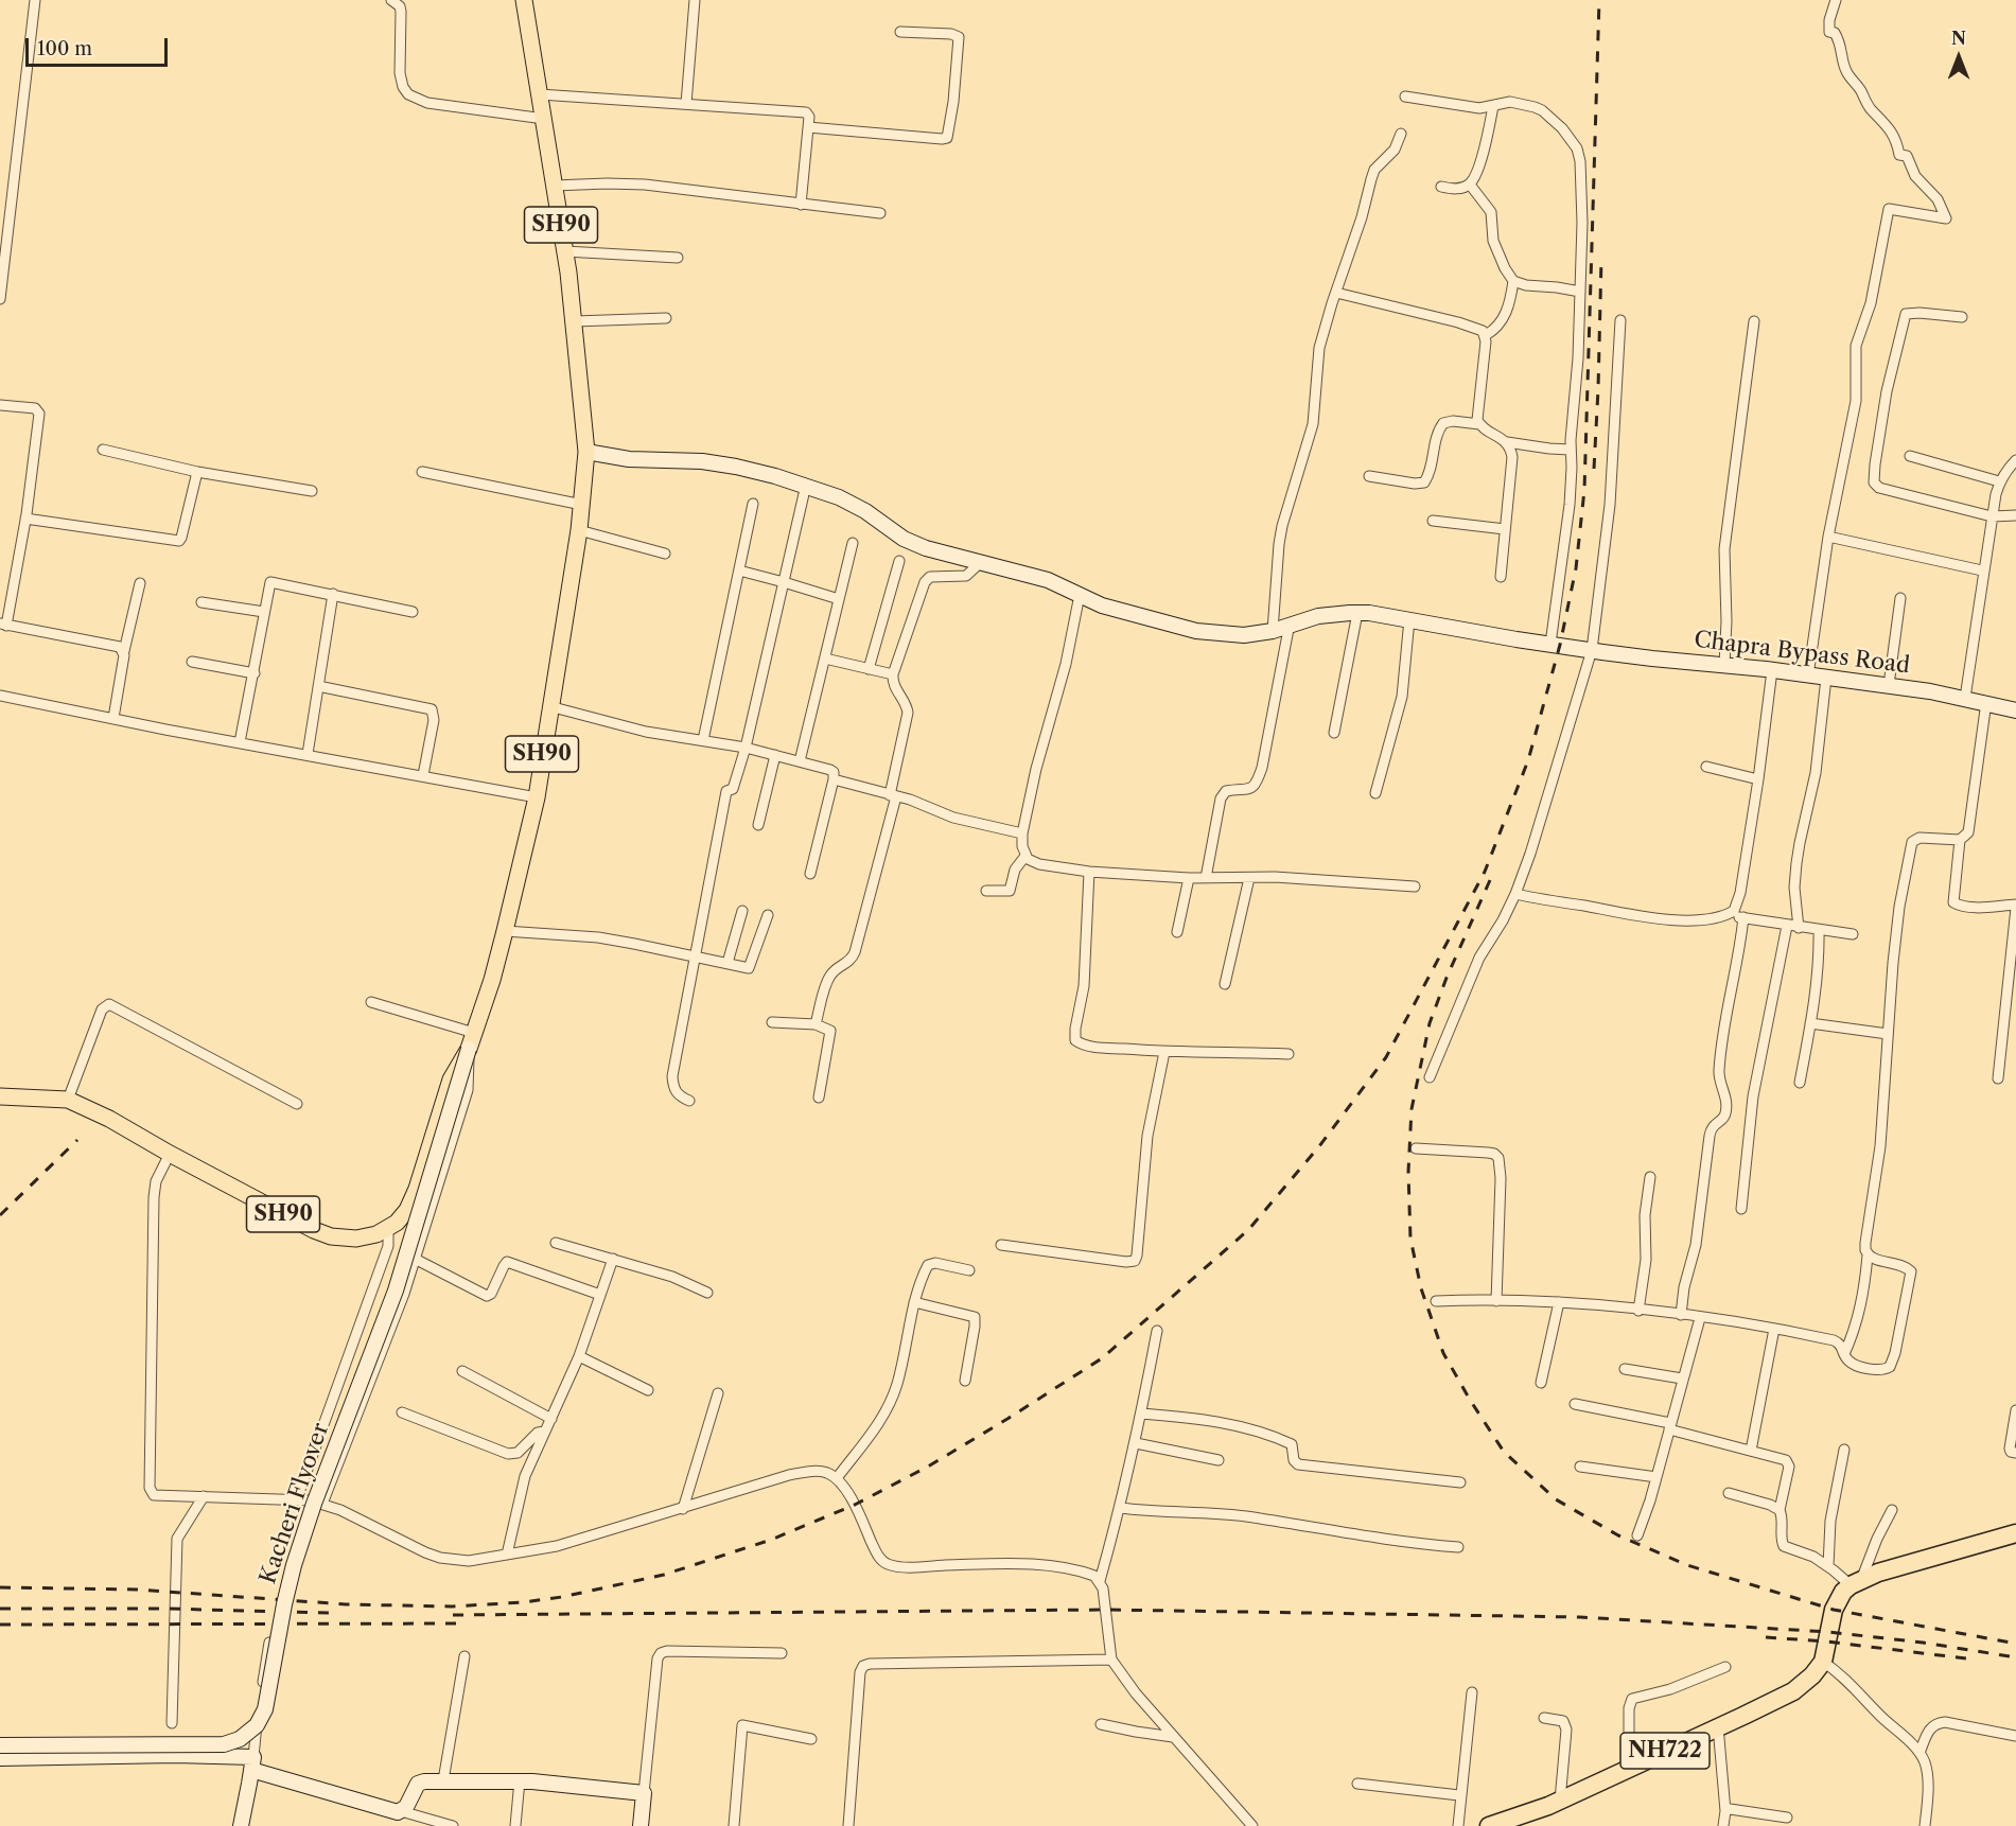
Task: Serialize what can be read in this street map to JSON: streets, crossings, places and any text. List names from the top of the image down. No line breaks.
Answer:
{"streets":{"highway":["NH722"],"main road":["SH90"],"street":["Chapra Bypass Road","Kacheri Flyover"]},"crossings":[["SH90","Chapra Bypass Road"],["SH90","Kacheri Flyover"]],"scale_bar":"100 m","north":"top"}
